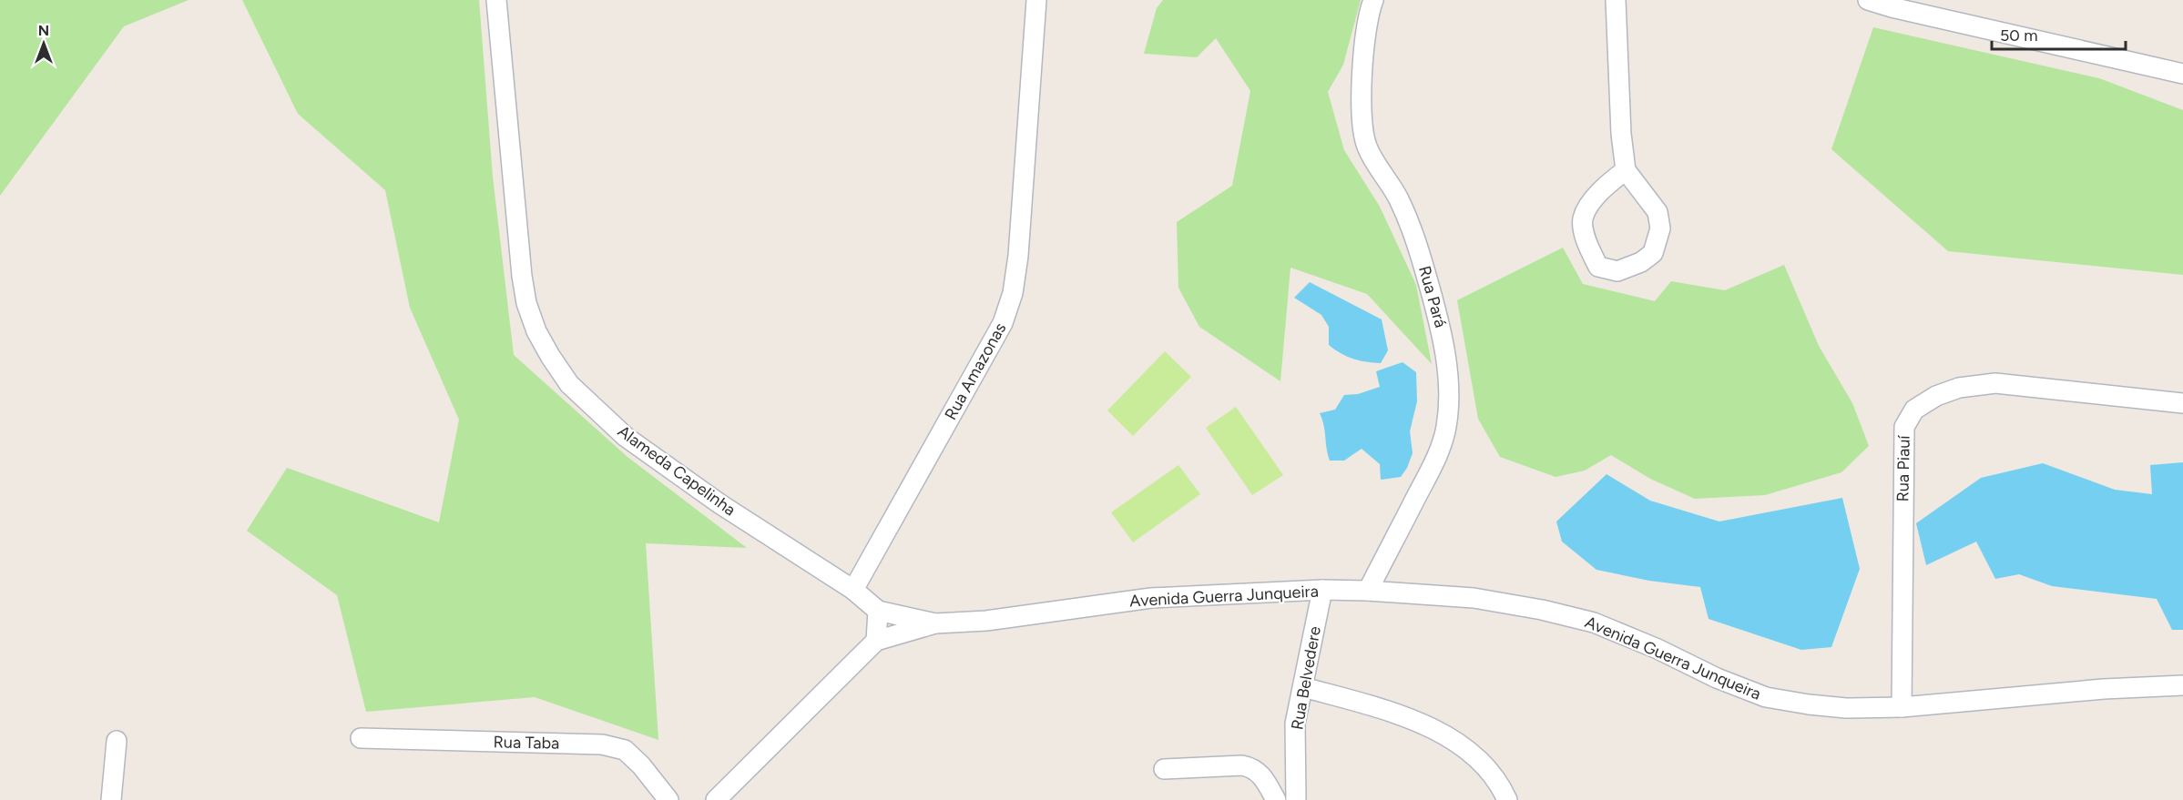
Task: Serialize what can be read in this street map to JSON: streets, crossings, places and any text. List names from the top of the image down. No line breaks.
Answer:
{"streets":{"street":["Rua Pará","Rua Amazonas","Rua Piauí","Alameda Capelinha","Avenida Guerra Junqueira","Rua Belvedere","Rua Taba"]},"crossings":[["Rua Pará","Avenida Guerra Junqueira"],["Rua Amazonas","Alameda Capelinha"],["Rua Piauí","Avenida Guerra Junqueira"],["Alameda Capelinha","Avenida Guerra Junqueira"],["Avenida Guerra Junqueira","Rua Belvedere"]],"scale_bar":"50 m","north":"top"}
